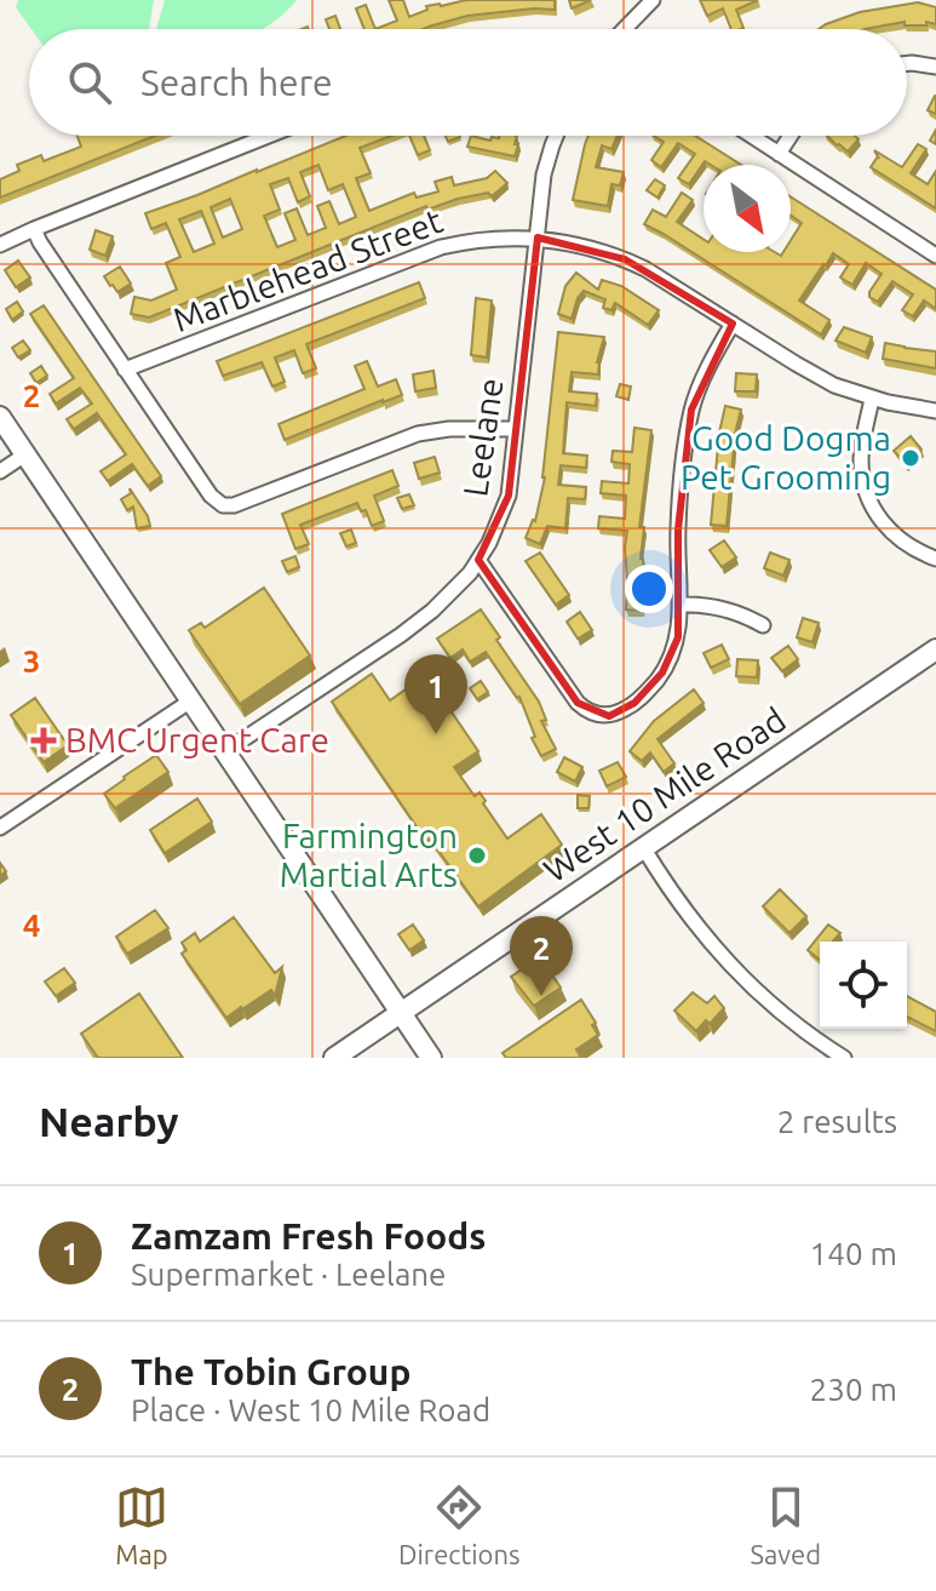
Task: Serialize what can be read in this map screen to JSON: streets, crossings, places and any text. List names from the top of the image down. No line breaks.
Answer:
{"streets":{"main road":["West 10 Mile Road"],"street":["Marblehead Street","Leelane"]},"crossings":[["Marblehead Street","Leelane"]],"places":{"other":["Good Dogma Pet Grooming","Farmington Martial Arts"],"health":["BMC Urgent Care"]},"north":"bottom right","page":{"search":"Search here","pins":["1","2"],"heading":["Nearby","2 results"],"list":[{"mark":"1","name":"Zamzam Fresh Foods","note":"Supermarket · Leelane","value":"140 m"},{"mark":"2","name":"The Tobin Group","note":"Place · West 10 Mile Road","value":"230 m"}],"nav":["Map","Directions","Saved"]},"grid":{"rows":["2","3","4"]}}
